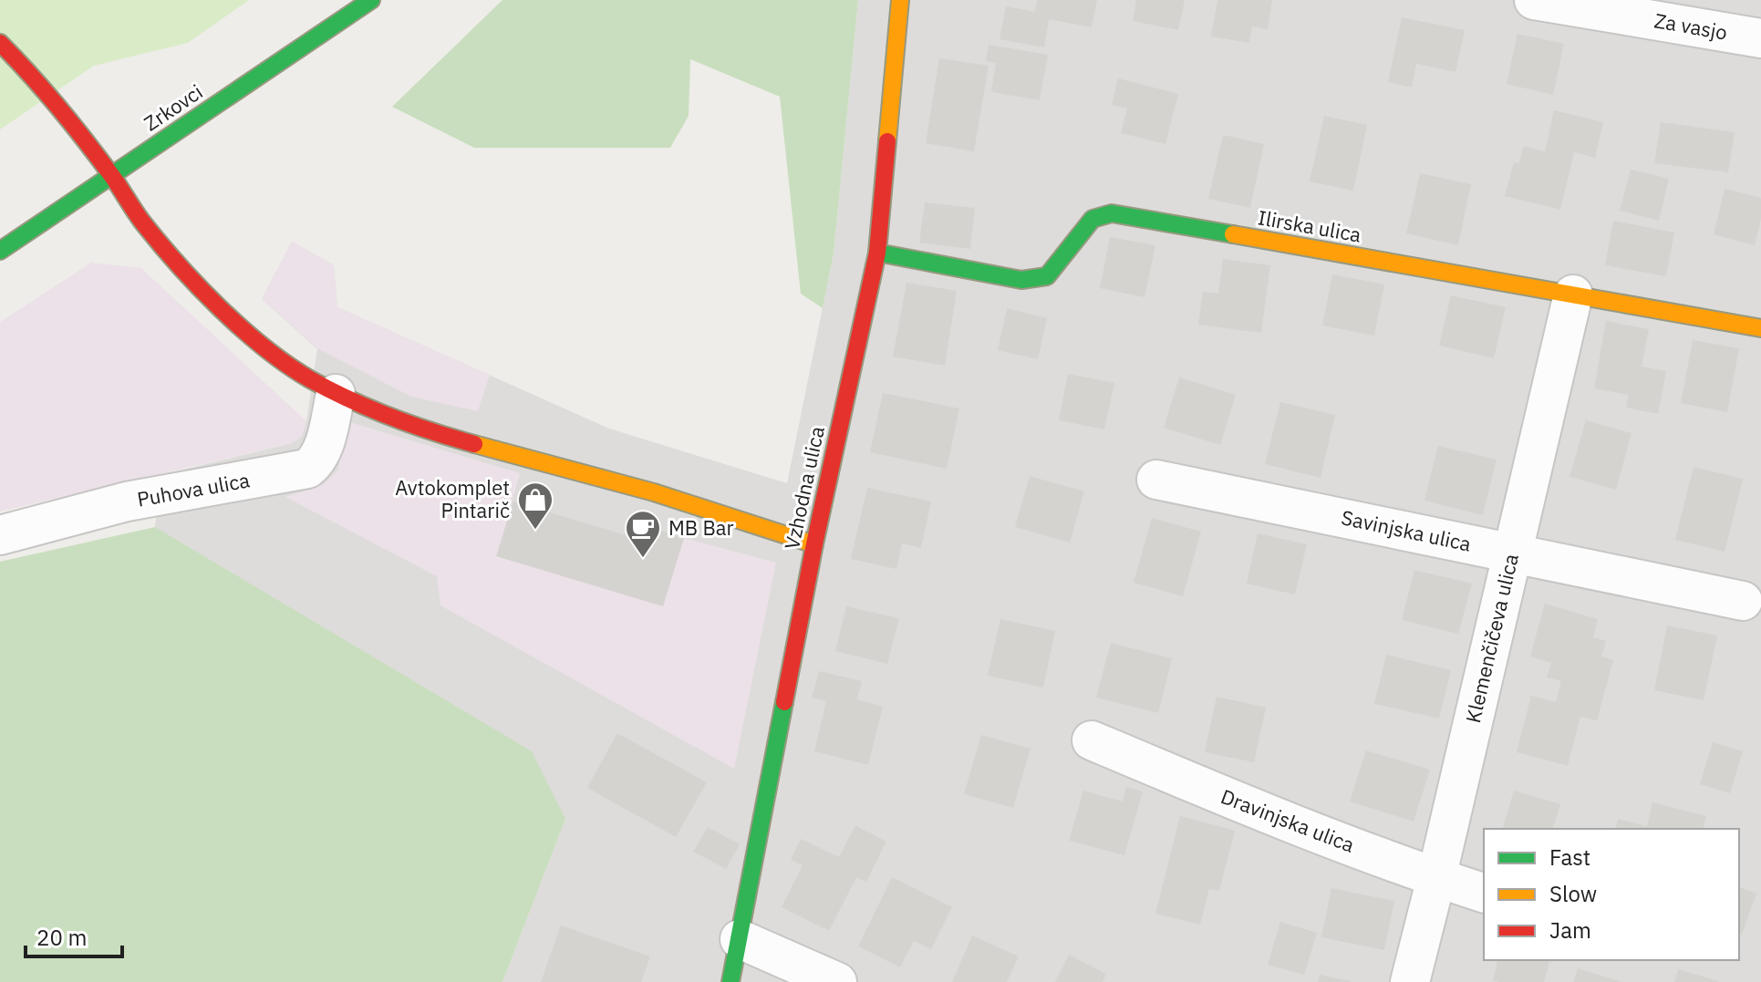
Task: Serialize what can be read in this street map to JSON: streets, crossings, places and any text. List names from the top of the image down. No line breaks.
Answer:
{"streets":{"street":["Za vasjo","Zrkovci","Ilirska ulica","Vzhodna ulica","Puhova ulica","Savinjska ulica","Klemenčičeva ulica","Dravinjska ulica"]},"crossings":[["Ilirska ulica","Vzhodna ulica"],["Ilirska ulica","Klemenčičeva ulica"],["Savinjska ulica","Klemenčičeva ulica"],["Klemenčičeva ulica","Dravinjska ulica"]],"places":{"shop":["Avtokomplet Pintarič"],"cafe":["MB Bar"]},"legend":["Fast","Slow","Jam"],"scale_bar":"20 m"}
